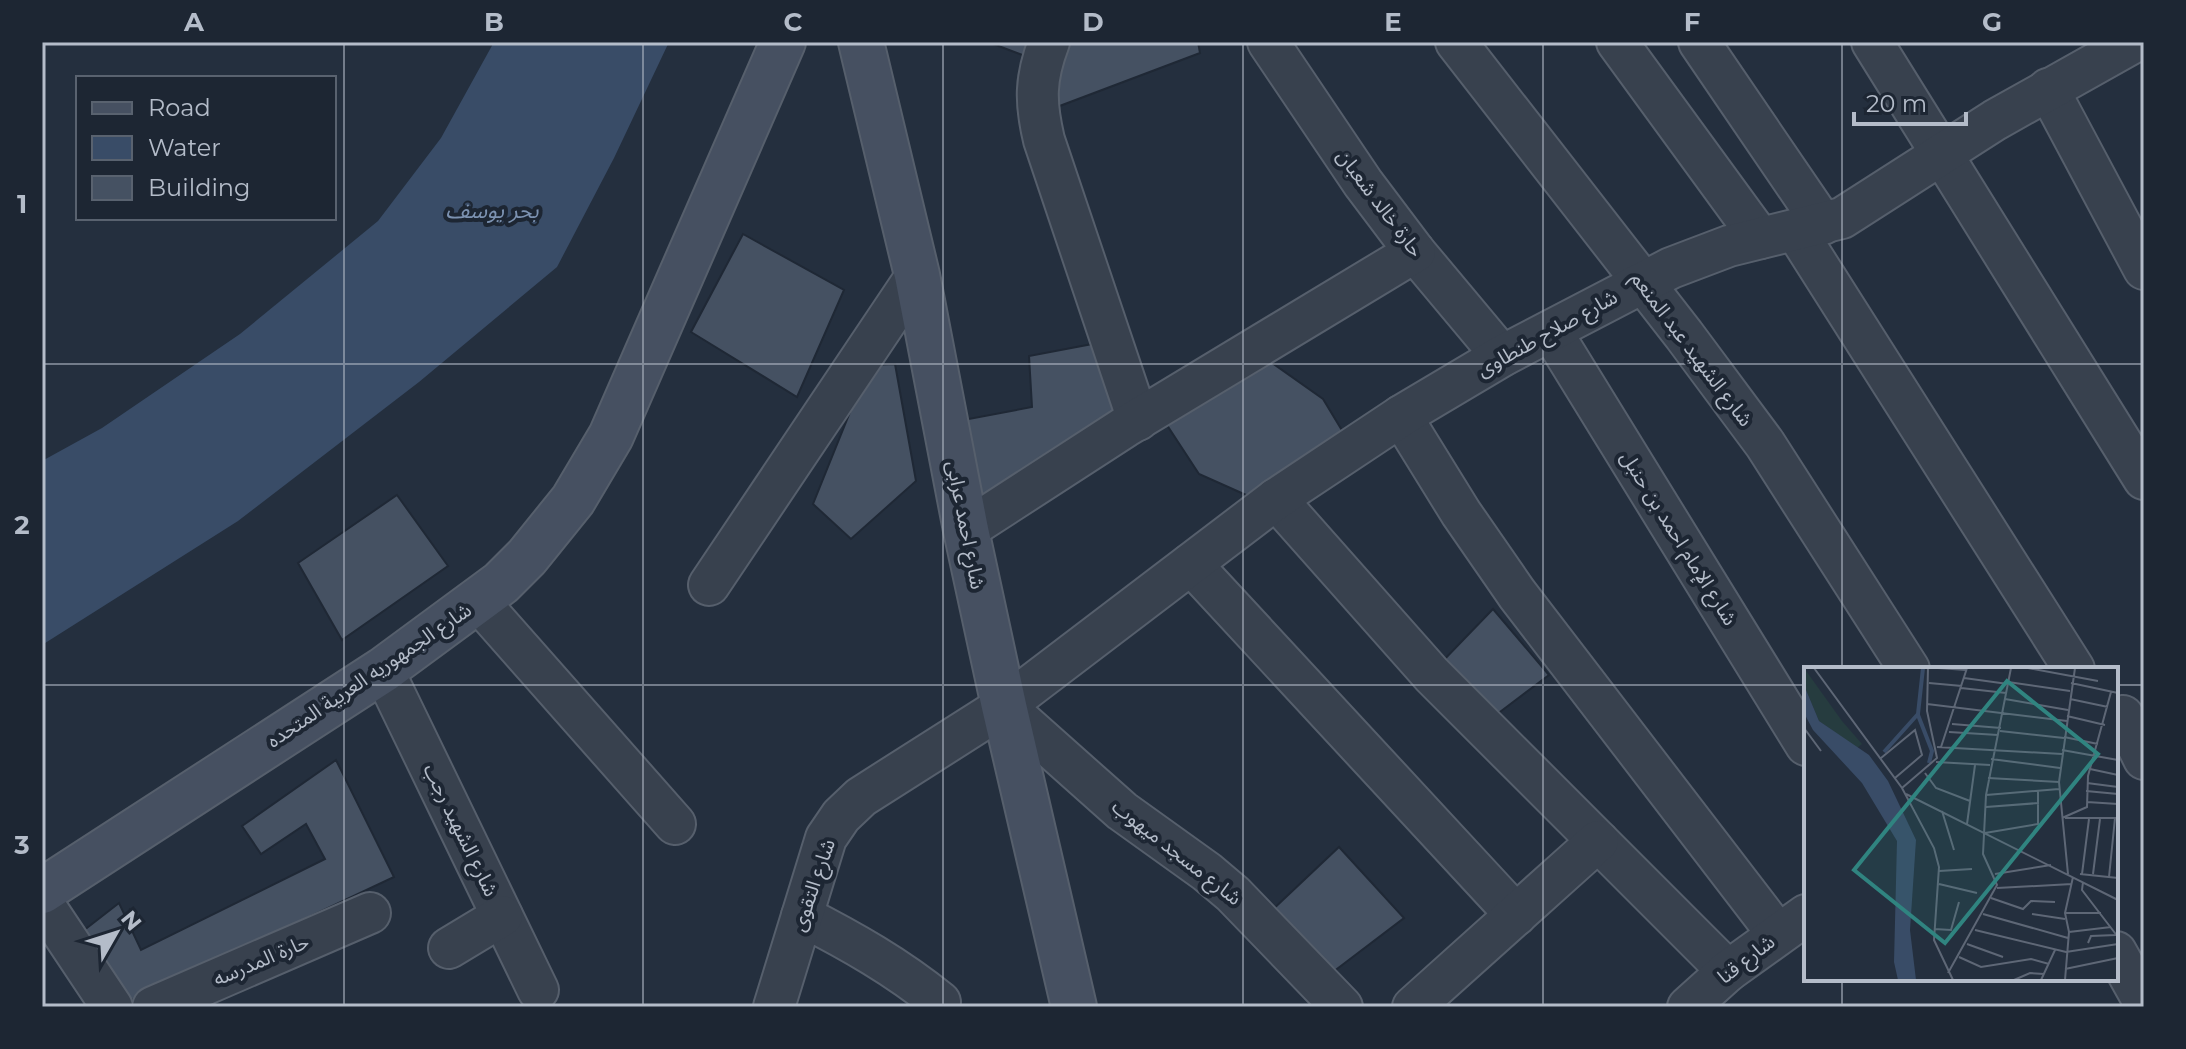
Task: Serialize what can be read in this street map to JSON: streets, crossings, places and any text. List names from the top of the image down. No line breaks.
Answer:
{"streets":{"street":["حارة خالد شعبان","شارع صلاح طنطاوى","شارع الشهيد عبد المنعم","شارع احمد عرابى","شارع الإمام احمد بن حنبل","شارع الجمهوريه العربية المتحده","شارع الشهيد رجب","شارع مسجد ميهوب","شارع التقوى","شارع قنا","حارة المدرسه"]},"crossings":[["حارة خالد شعبان","شارع صلاح طنطاوى"],["شارع صلاح طنطاوى","شارع الشهيد عبد المنعم"],["شارع صلاح طنطاوى","شارع احمد عرابى"],["شارع صلاح طنطاوى","شارع الإمام احمد بن حنبل"],["شارع صلاح طنطاوى","شارع مسجد ميهوب"],["شارع صلاح طنطاوى","شارع التقوى"],["شارع احمد عرابى","شارع مسجد ميهوب"],["شارع احمد عرابى","شارع التقوى"],["شارع الجمهوريه العربية المتحده","شارع الشهيد رجب"],["شارع مسجد ميهوب","شارع التقوى"]],"water":["بحر يوسف"],"legend":["Road","Water","Building"],"scale_bar":"20 m","north":"top right","grid":{"columns":["A","B","C","D","E","F","G"],"rows":["1","2","3"]}}
